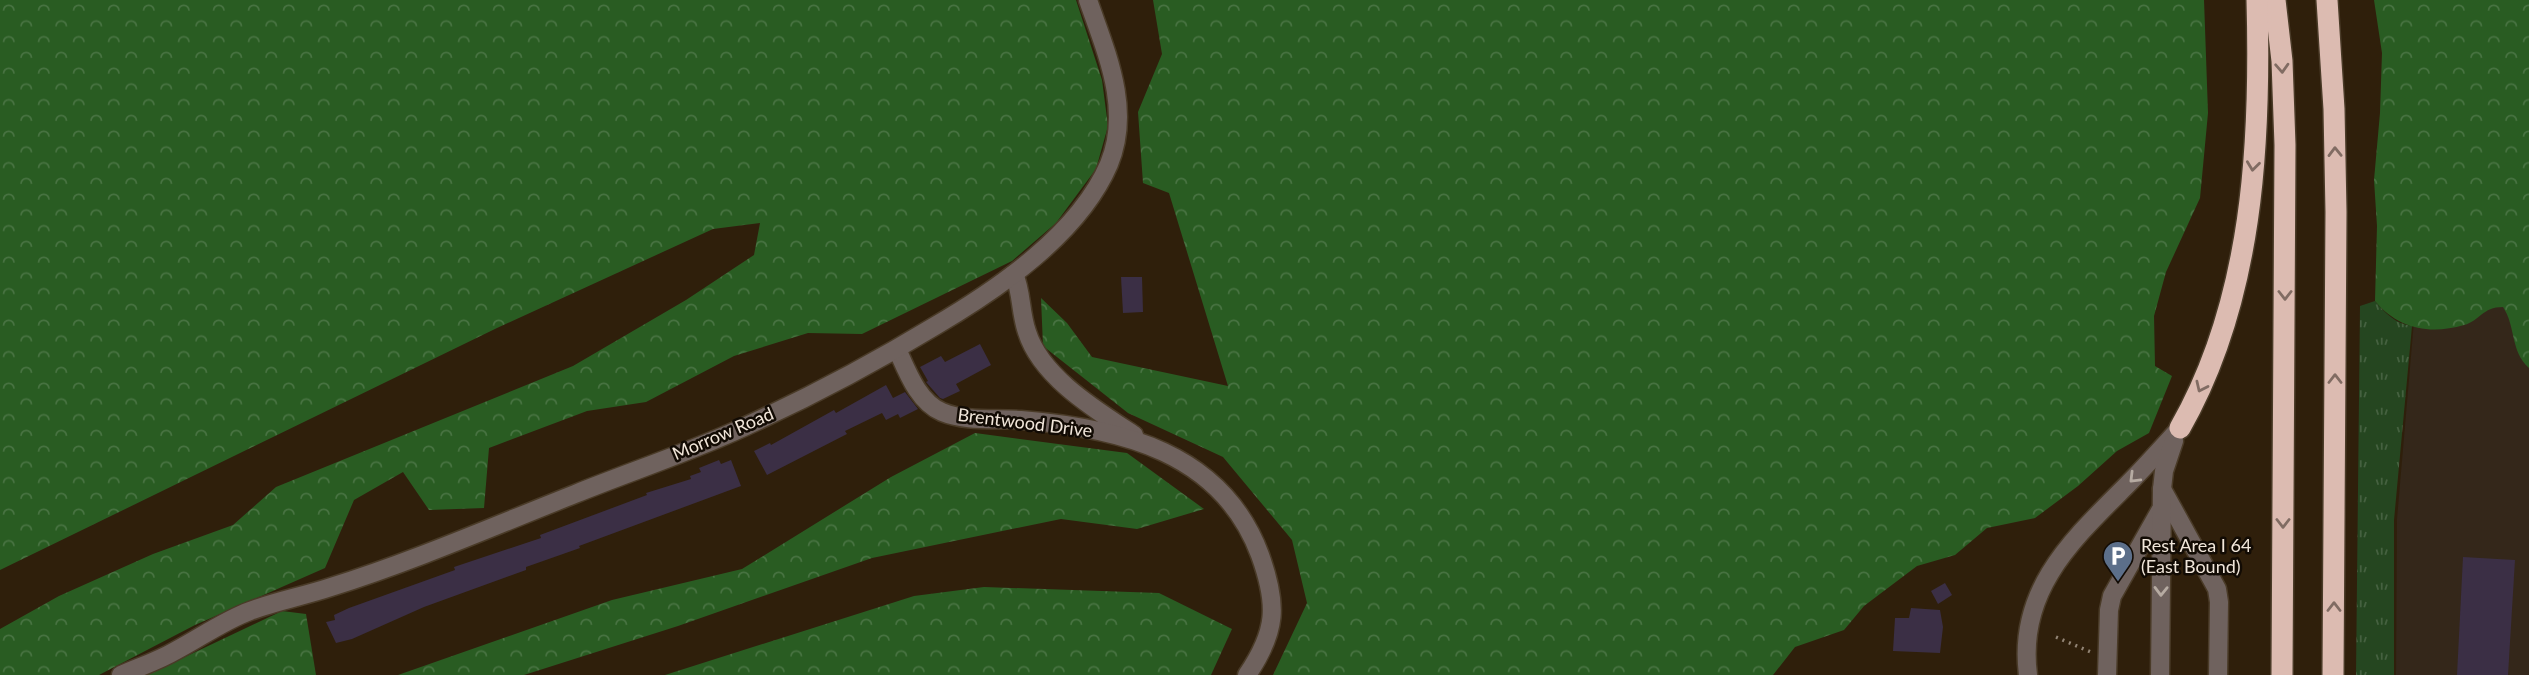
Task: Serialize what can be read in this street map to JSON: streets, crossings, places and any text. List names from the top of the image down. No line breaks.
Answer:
{"streets":{"street":["Brentwood Drive","Morrow Road"]},"crossings":[["Brentwood Drive","Morrow Road"]],"places":{"parking":["Rest Area I 64 (East Bound)"]}}
